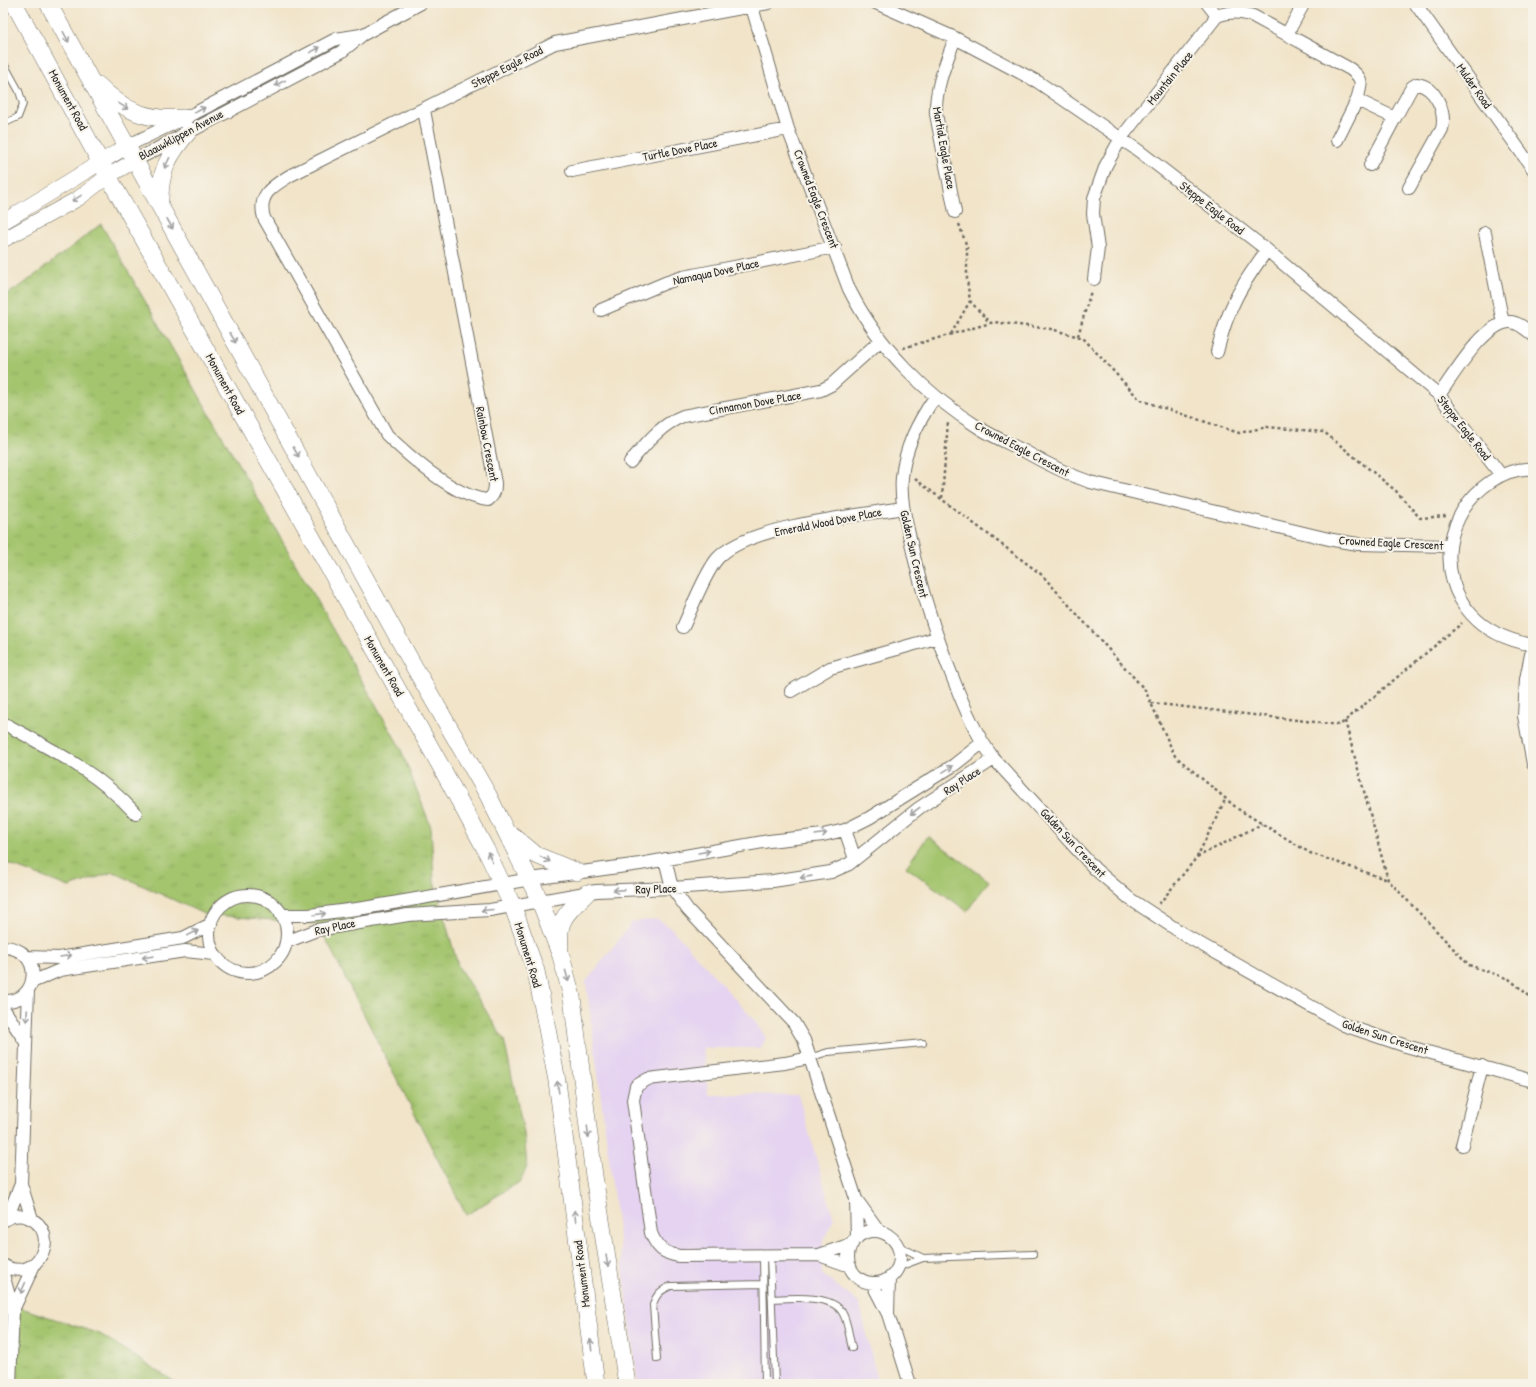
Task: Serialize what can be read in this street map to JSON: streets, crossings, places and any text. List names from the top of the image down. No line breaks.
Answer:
{"streets":{"main road":["Monument Road"],"street":["Steppe Eagle Road","Mountain Place","Mulder Road","Blaauwklippen Avenue","Martial Eagle Place","Turtle Dove Place","Crowned Eagle Crescent","Namaqua Dove Place","Cinnamon Dove PLace","Rainbow Crescent","Emerald Wood Dove Place","Golden Sun Crescent","Ray Place"]},"crossings":[["Steppe Eagle Road","Mountain Place"],["Steppe Eagle Road","Martial Eagle Place"],["Steppe Eagle Road","Crowned Eagle Crescent"],["Steppe Eagle Road","Rainbow Crescent"],["Monument Road","Blaauwklippen Avenue"],["Monument Road","Ray Place"],["Turtle Dove Place","Crowned Eagle Crescent"],["Crowned Eagle Crescent","Namaqua Dove Place"],["Crowned Eagle Crescent","Cinnamon Dove PLace"],["Crowned Eagle Crescent","Golden Sun Crescent"],["Emerald Wood Dove Place","Golden Sun Crescent"],["Golden Sun Crescent","Ray Place"]]}
